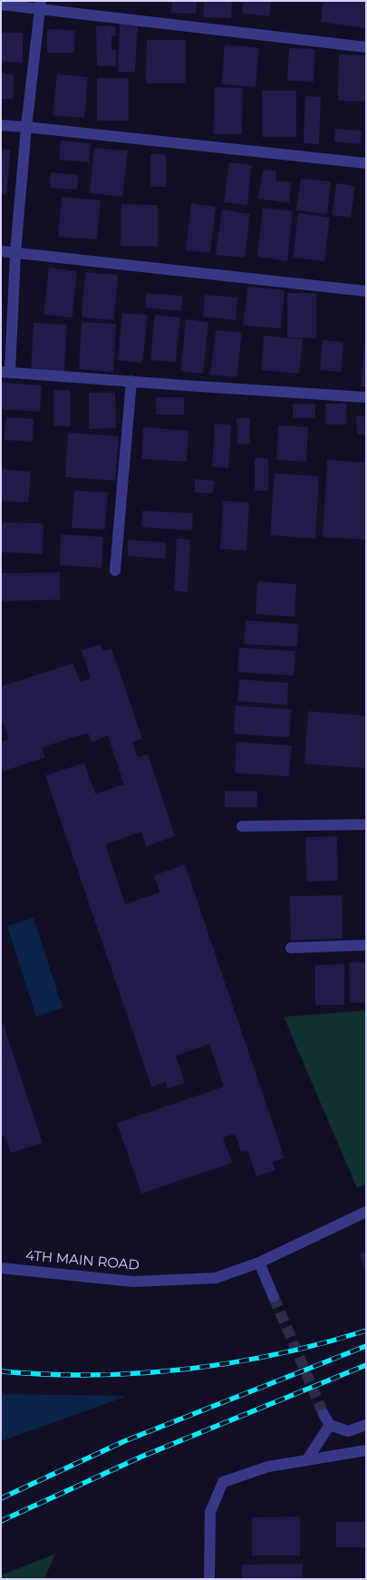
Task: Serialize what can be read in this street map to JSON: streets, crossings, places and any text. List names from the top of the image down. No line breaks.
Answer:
{"streets":{"street":["4TH MAIN ROAD"]}}
